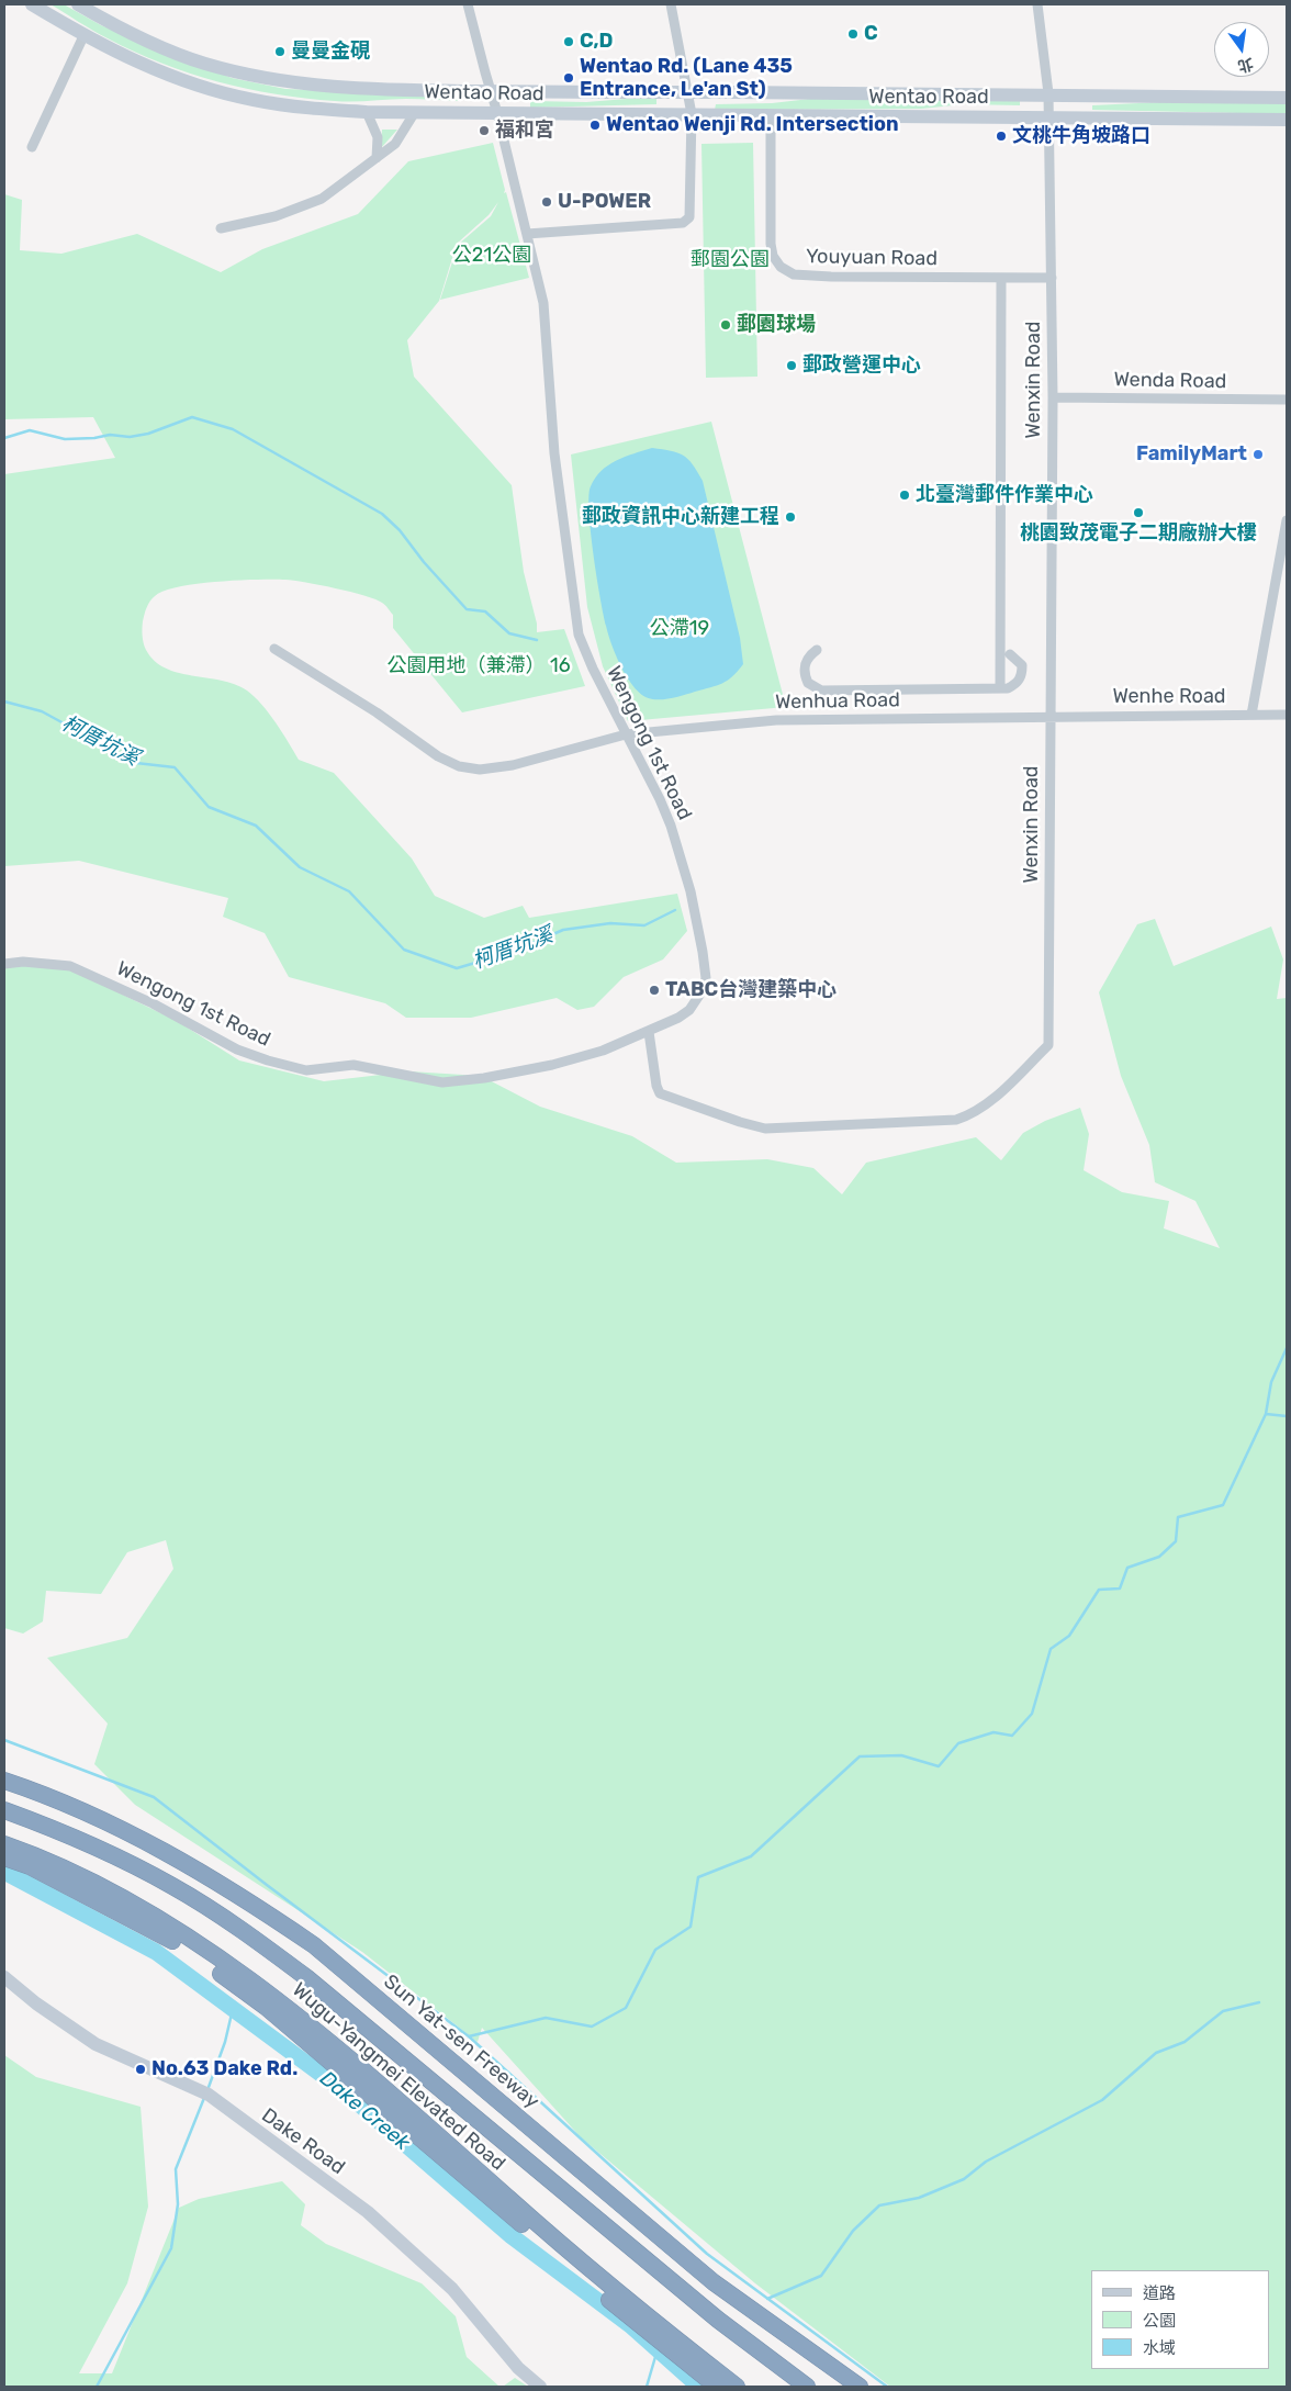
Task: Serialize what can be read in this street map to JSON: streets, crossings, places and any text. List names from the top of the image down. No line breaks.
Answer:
{"streets":{"highway":["Sun Yat-sen Freeway","Wugu-Yangmei Elevated Road"],"street":["Wentao Road","Youyuan Road","Wenxin Road","Wenda Road","Wenhe Road","Wenhua Road","Wengong 1st Road","Dake Road"]},"crossings":[["Wentao Road","Youyuan Road"],["Wentao Road","Wenxin Road"],["Wentao Road","Wengong 1st Road"],["Youyuan Road","Wenxin Road"],["Wenxin Road","Wenda Road"],["Wenxin Road","Wenhe Road"],["Wenxin Road","Wenhua Road"],["Wenxin Road","Wengong 1st Road"],["Wenhe Road","Wenhua Road"],["Wenhua Road","Wengong 1st Road"]],"water":["柯厝坑溪","Dake Creek"],"parks":["公21公園","郵園公園","公滯19","公園用地（兼滯） 16"],"places":["C","C,D","曼曼金硯","Wentao Rd. (Lane 435 Entrance, Le'an St)","Wentao Wenji Rd. Intersection","福和宮","文桃牛角坡路口","U-POWER","郵園球場","郵政營運中心","FamilyMart","北臺灣郵件作業中心","桃園致茂電子二期廠辦大樓","郵政資訊中心新建工程","TABC台灣建築中心","No.63 Dake Rd."],"legend":["道路","公園","水域"],"north":"bottom"}
